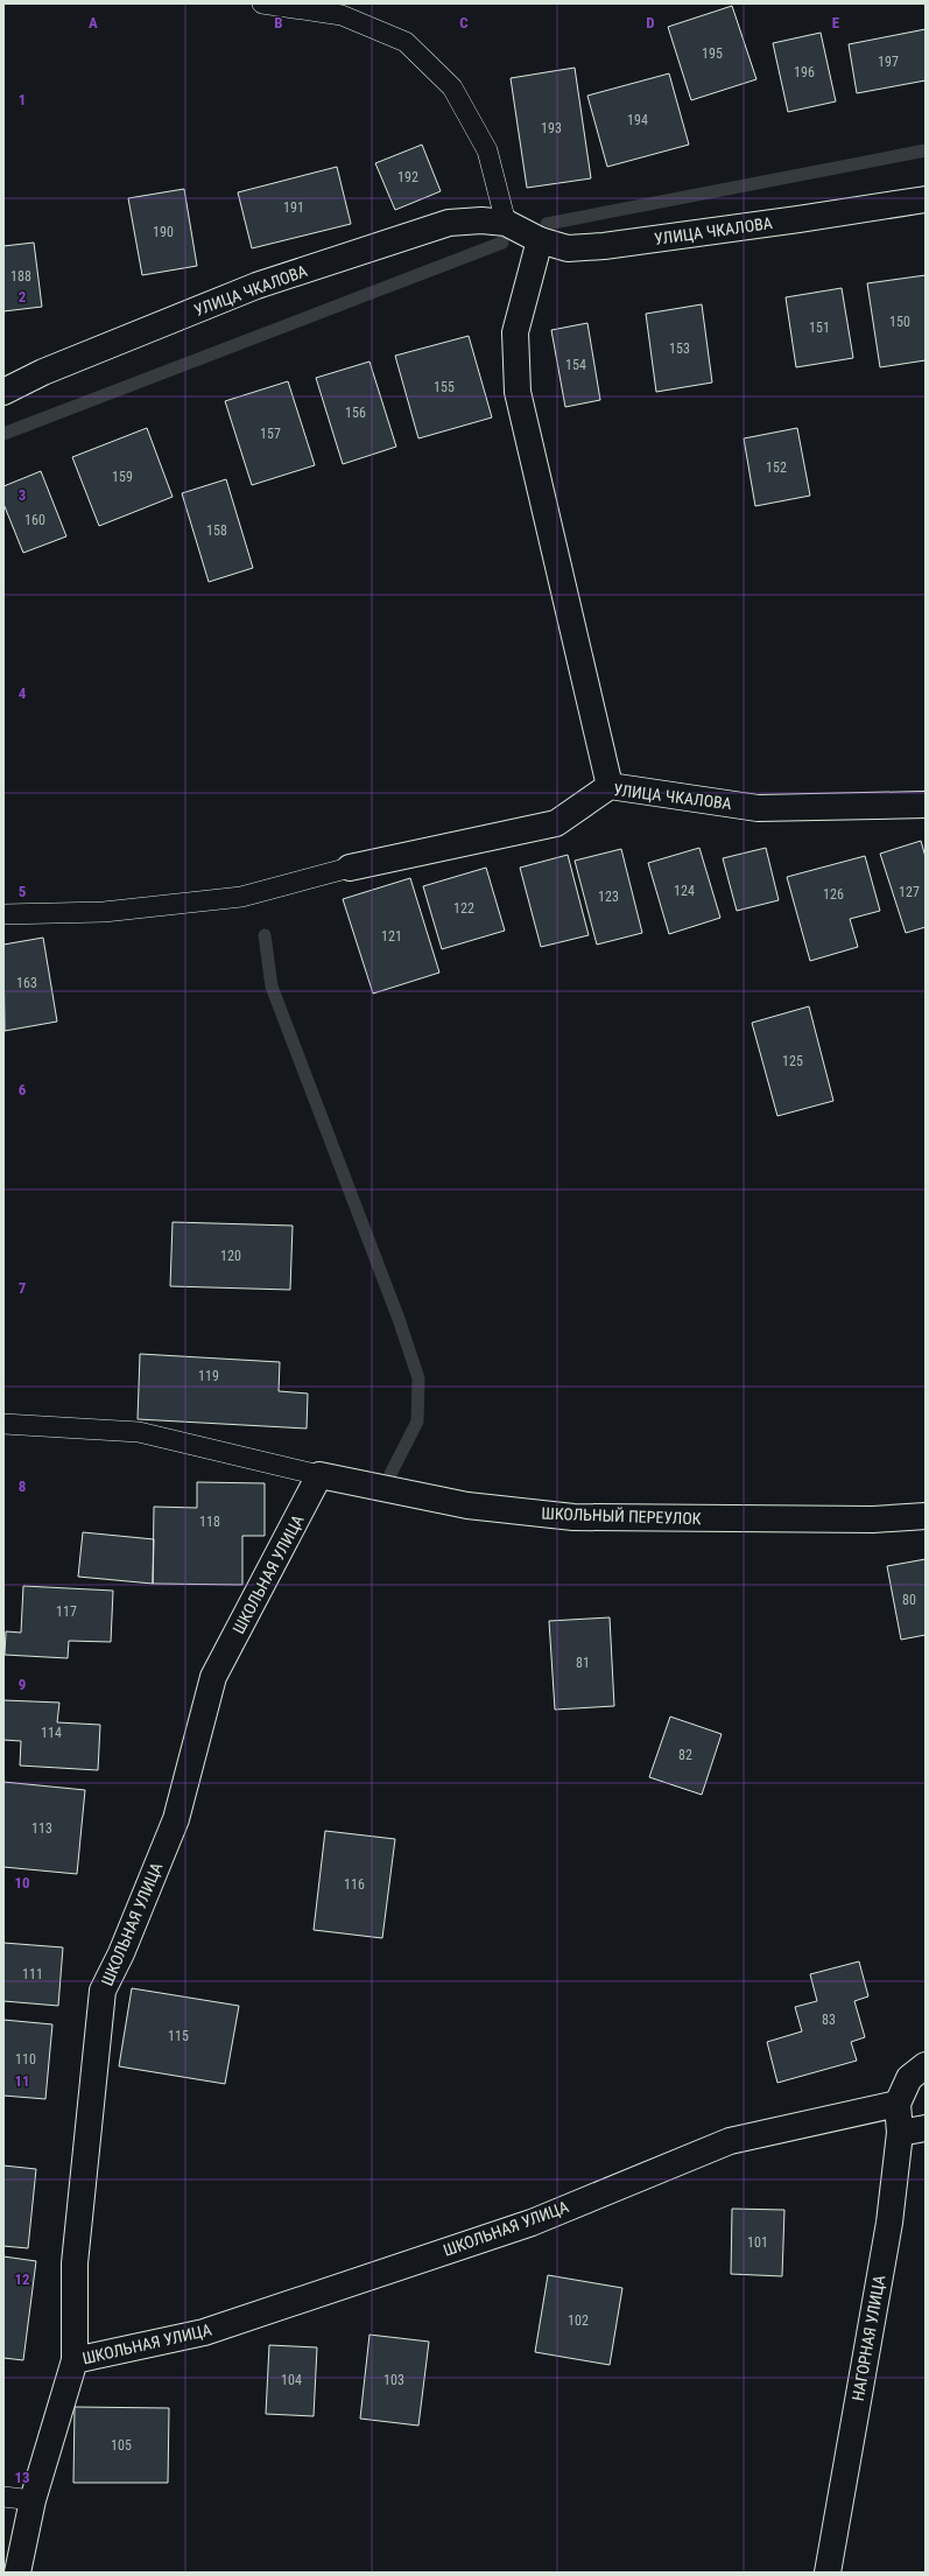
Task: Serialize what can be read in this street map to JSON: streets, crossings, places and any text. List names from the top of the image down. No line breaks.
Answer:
{"streets":{"street":["УЛИЦА ЧКАЛОВА","ШКОЛЬНЫЙ ПЕРЕУЛОК","ШКОЛЬНАЯ УЛИЦА","НАГОРНАЯ УЛИЦА"]},"crossings":[["ШКОЛЬНЫЙ ПЕРЕУЛОК","ШКОЛЬНАЯ УЛИЦА"],["ШКОЛЬНАЯ УЛИЦА","НАГОРНАЯ УЛИЦА"]],"house_numbers":["195","197","196","194","193","192","191","190","188","150","151","153","154","155","156","157","152","159","160","158","124","127","126","123","122","121","163","125","120","119","118","80","117","81","114","82","113","116","111","83","115","110","101","102","104","103","105"],"grid":{"columns":["A","B","C","D","E"],"rows":["1","2","3","4","5","6","7","8","9","10","11","12","13"]}}
